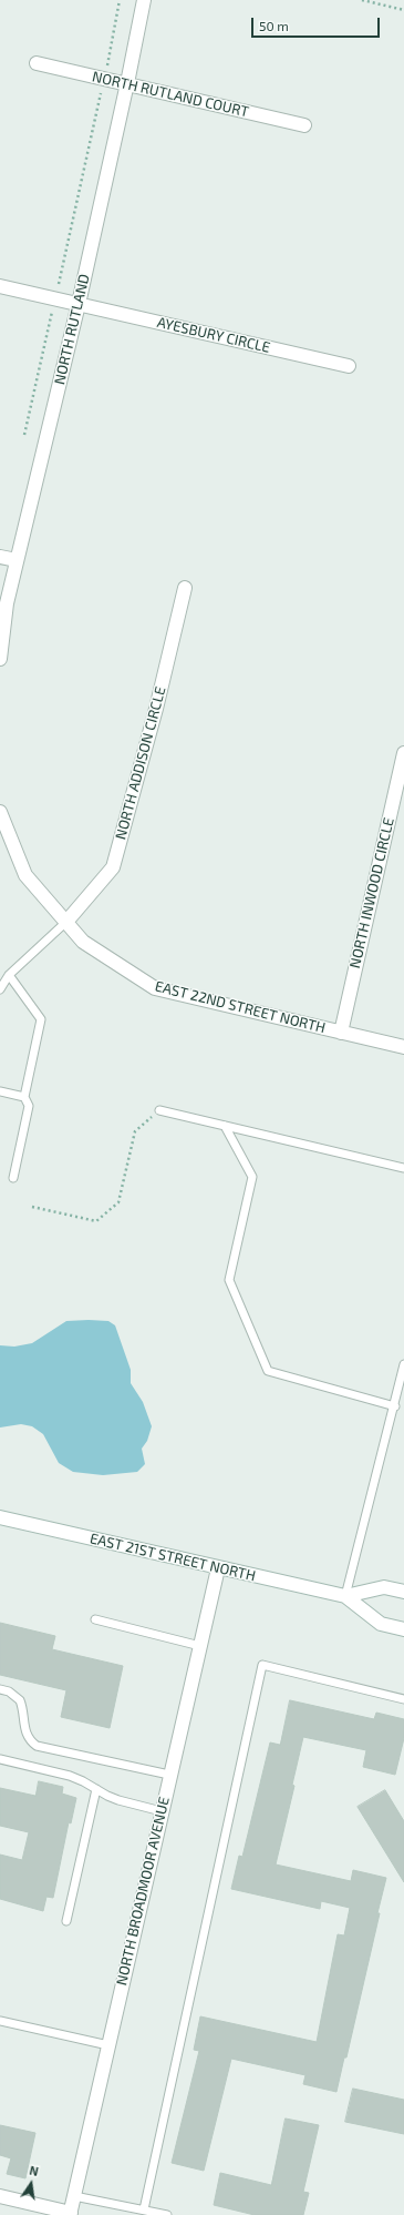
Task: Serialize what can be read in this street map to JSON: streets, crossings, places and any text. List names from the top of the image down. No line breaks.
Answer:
{"streets":{"street":["NORTH RUTLAND COURT","NORTH RUTLAND","AYESBURY CIRCLE","NORTH ADDISON CIRCLE","NORTH INWOOD CIRCLE","EAST 22ND STREET NORTH","EAST 21ST STREET NORTH","NORTH BROADMOOR AVENUE"]},"crossings":[["NORTH RUTLAND COURT","NORTH RUTLAND"],["NORTH RUTLAND","AYESBURY CIRCLE"],["NORTH ADDISON CIRCLE","EAST 22ND STREET NORTH"],["NORTH INWOOD CIRCLE","EAST 22ND STREET NORTH"],["EAST 21ST STREET NORTH","NORTH BROADMOOR AVENUE"]],"scale_bar":"50 m","north":"top"}
